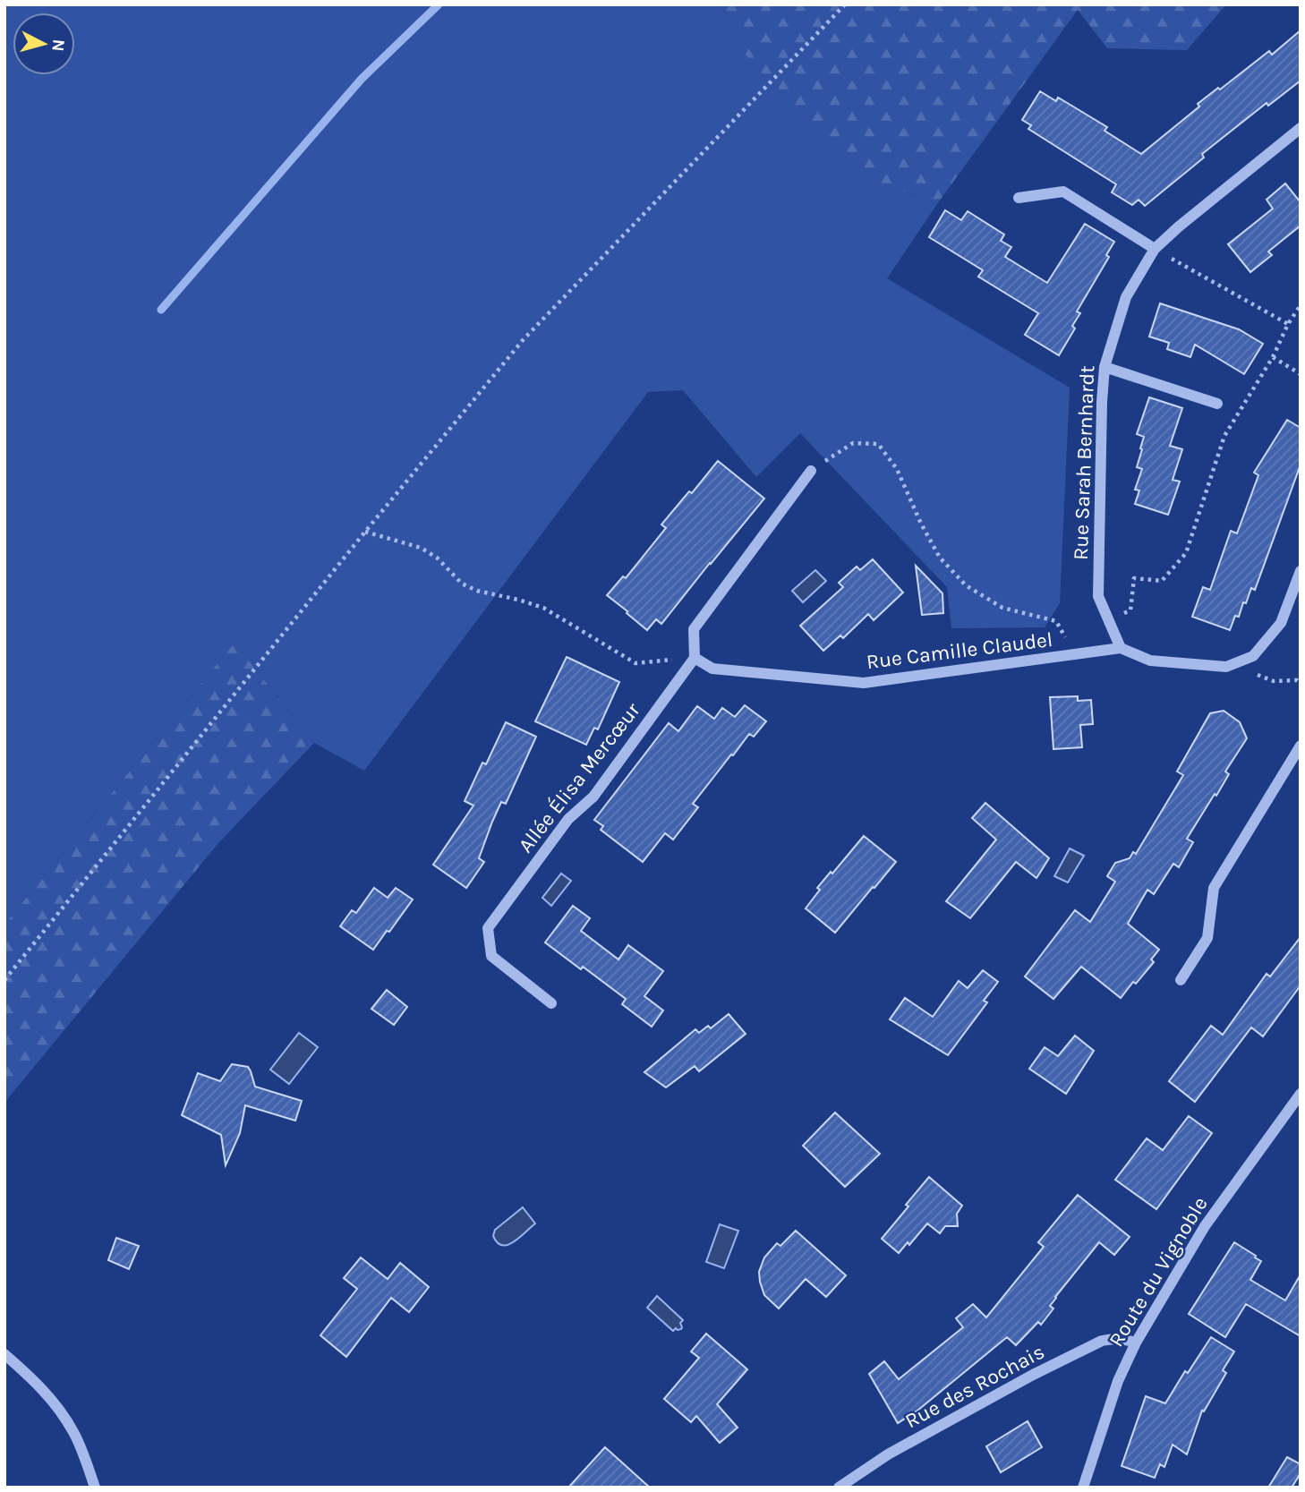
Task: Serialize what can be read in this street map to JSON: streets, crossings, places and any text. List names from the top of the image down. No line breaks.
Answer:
{"streets":{"street":["Rue Sarah Bernhardt","Rue Camille Claudel","Allée Élisa Mercœur","Route du Vignoble","Rue des Rochais"]},"crossings":[["Rue Sarah Bernhardt","Rue Camille Claudel"],["Rue Camille Claudel","Allée Élisa Mercœur"],["Route du Vignoble","Rue des Rochais"]],"north":"right"}
